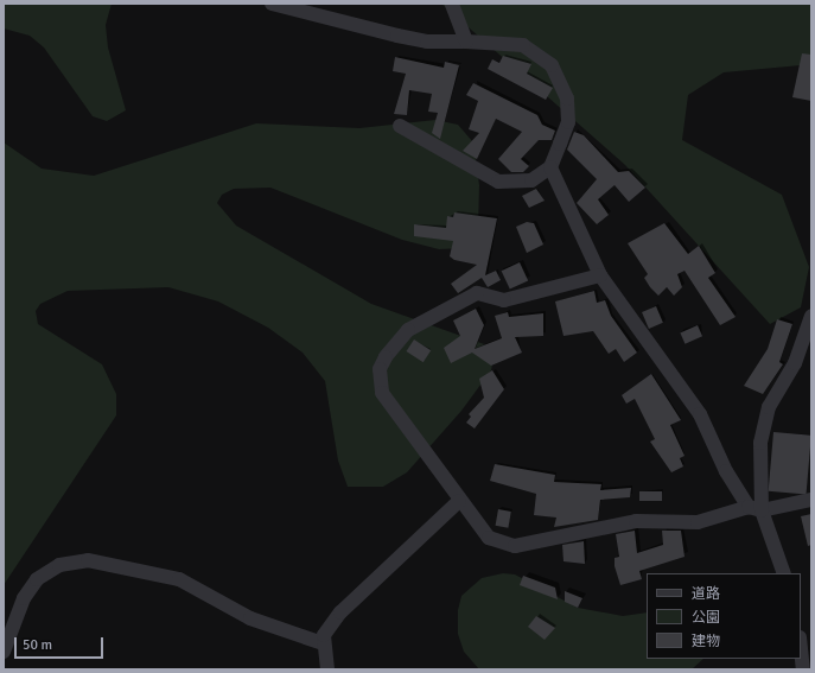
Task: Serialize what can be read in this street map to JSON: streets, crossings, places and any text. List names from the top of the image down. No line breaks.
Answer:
{"legend":["道路","公園","建物"],"scale_bar":"50 m"}
